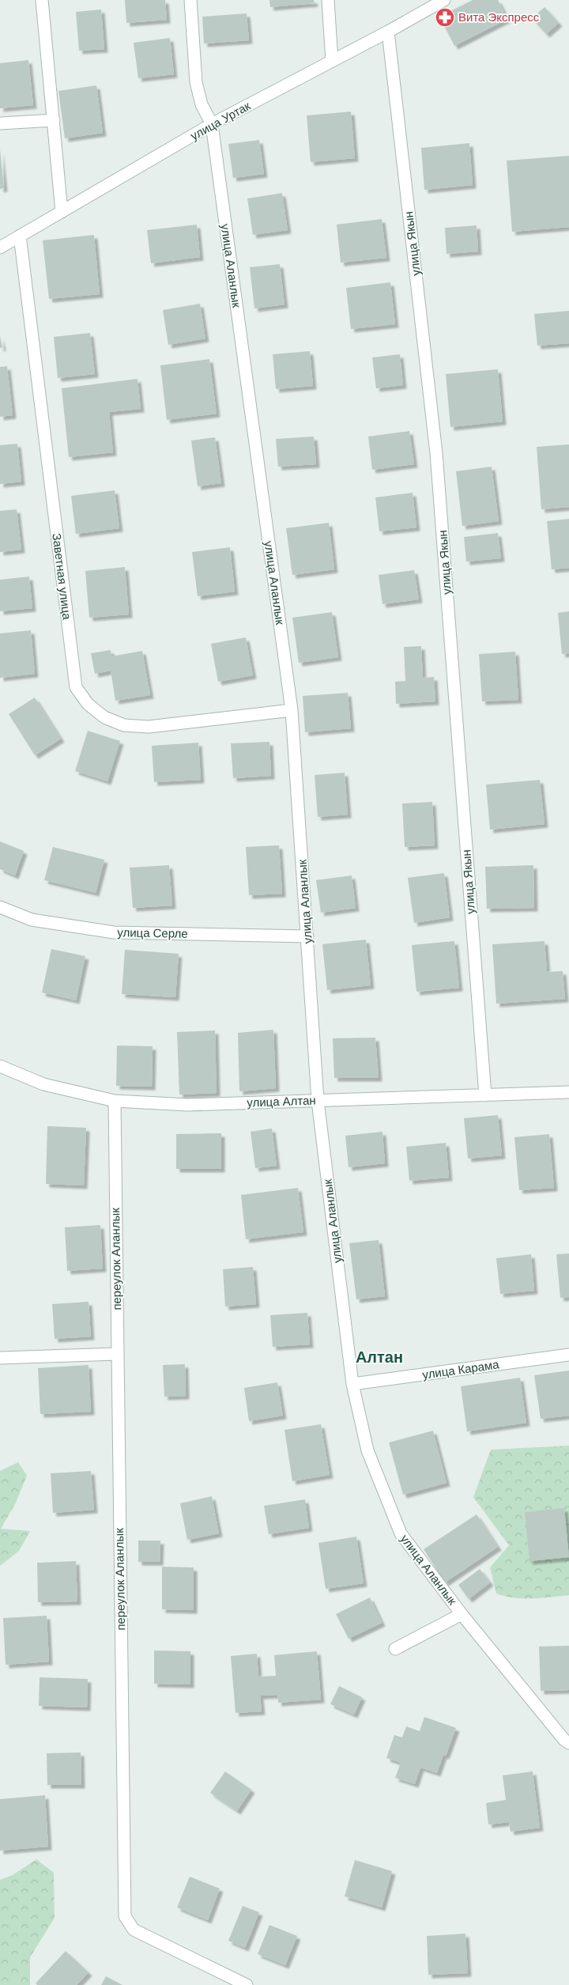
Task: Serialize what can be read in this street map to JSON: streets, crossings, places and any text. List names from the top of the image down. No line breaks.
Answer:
{"streets":{"street":["улица Уртак","улица Якын","улица Аланлык","Заветная улица","улица Серле","улица Алтан","переулок Аланлык","улица Карама"]},"crossings":[["улица Уртак","улица Якын"],["улица Уртак","улица Аланлык"],["улица Уртак","Заветная улица"],["улица Якын","улица Алтан"],["улица Аланлык","Заветная улица"],["улица Аланлык","улица Серле"],["улица Аланлык","улица Алтан"],["улица Аланлык","улица Карама"],["улица Алтан","переулок Аланлык"]],"districts":["Алтан"],"places":{"pharmacy":["Вита Экспресс"]}}
